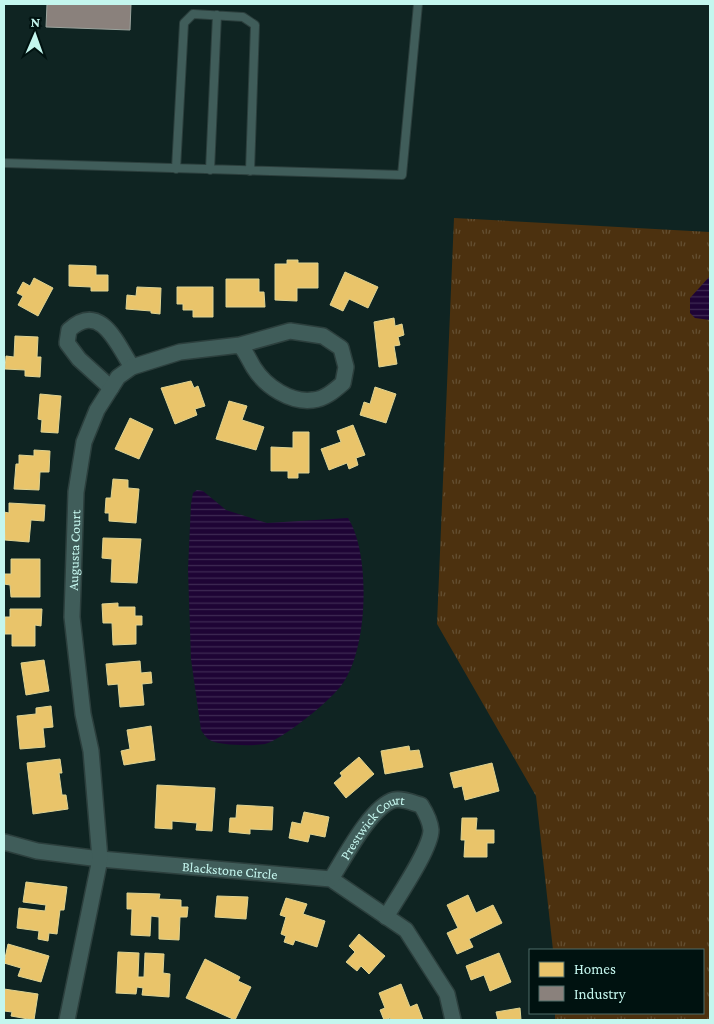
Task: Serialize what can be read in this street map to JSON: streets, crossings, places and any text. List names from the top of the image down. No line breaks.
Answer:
{"streets":{"street":["Augusta Court","Prestwick Court","Blackstone Circle"]},"crossings":[["Augusta Court","Blackstone Circle"],["Prestwick Court","Blackstone Circle"]],"legend":["Homes","Industry"],"north":"top"}
